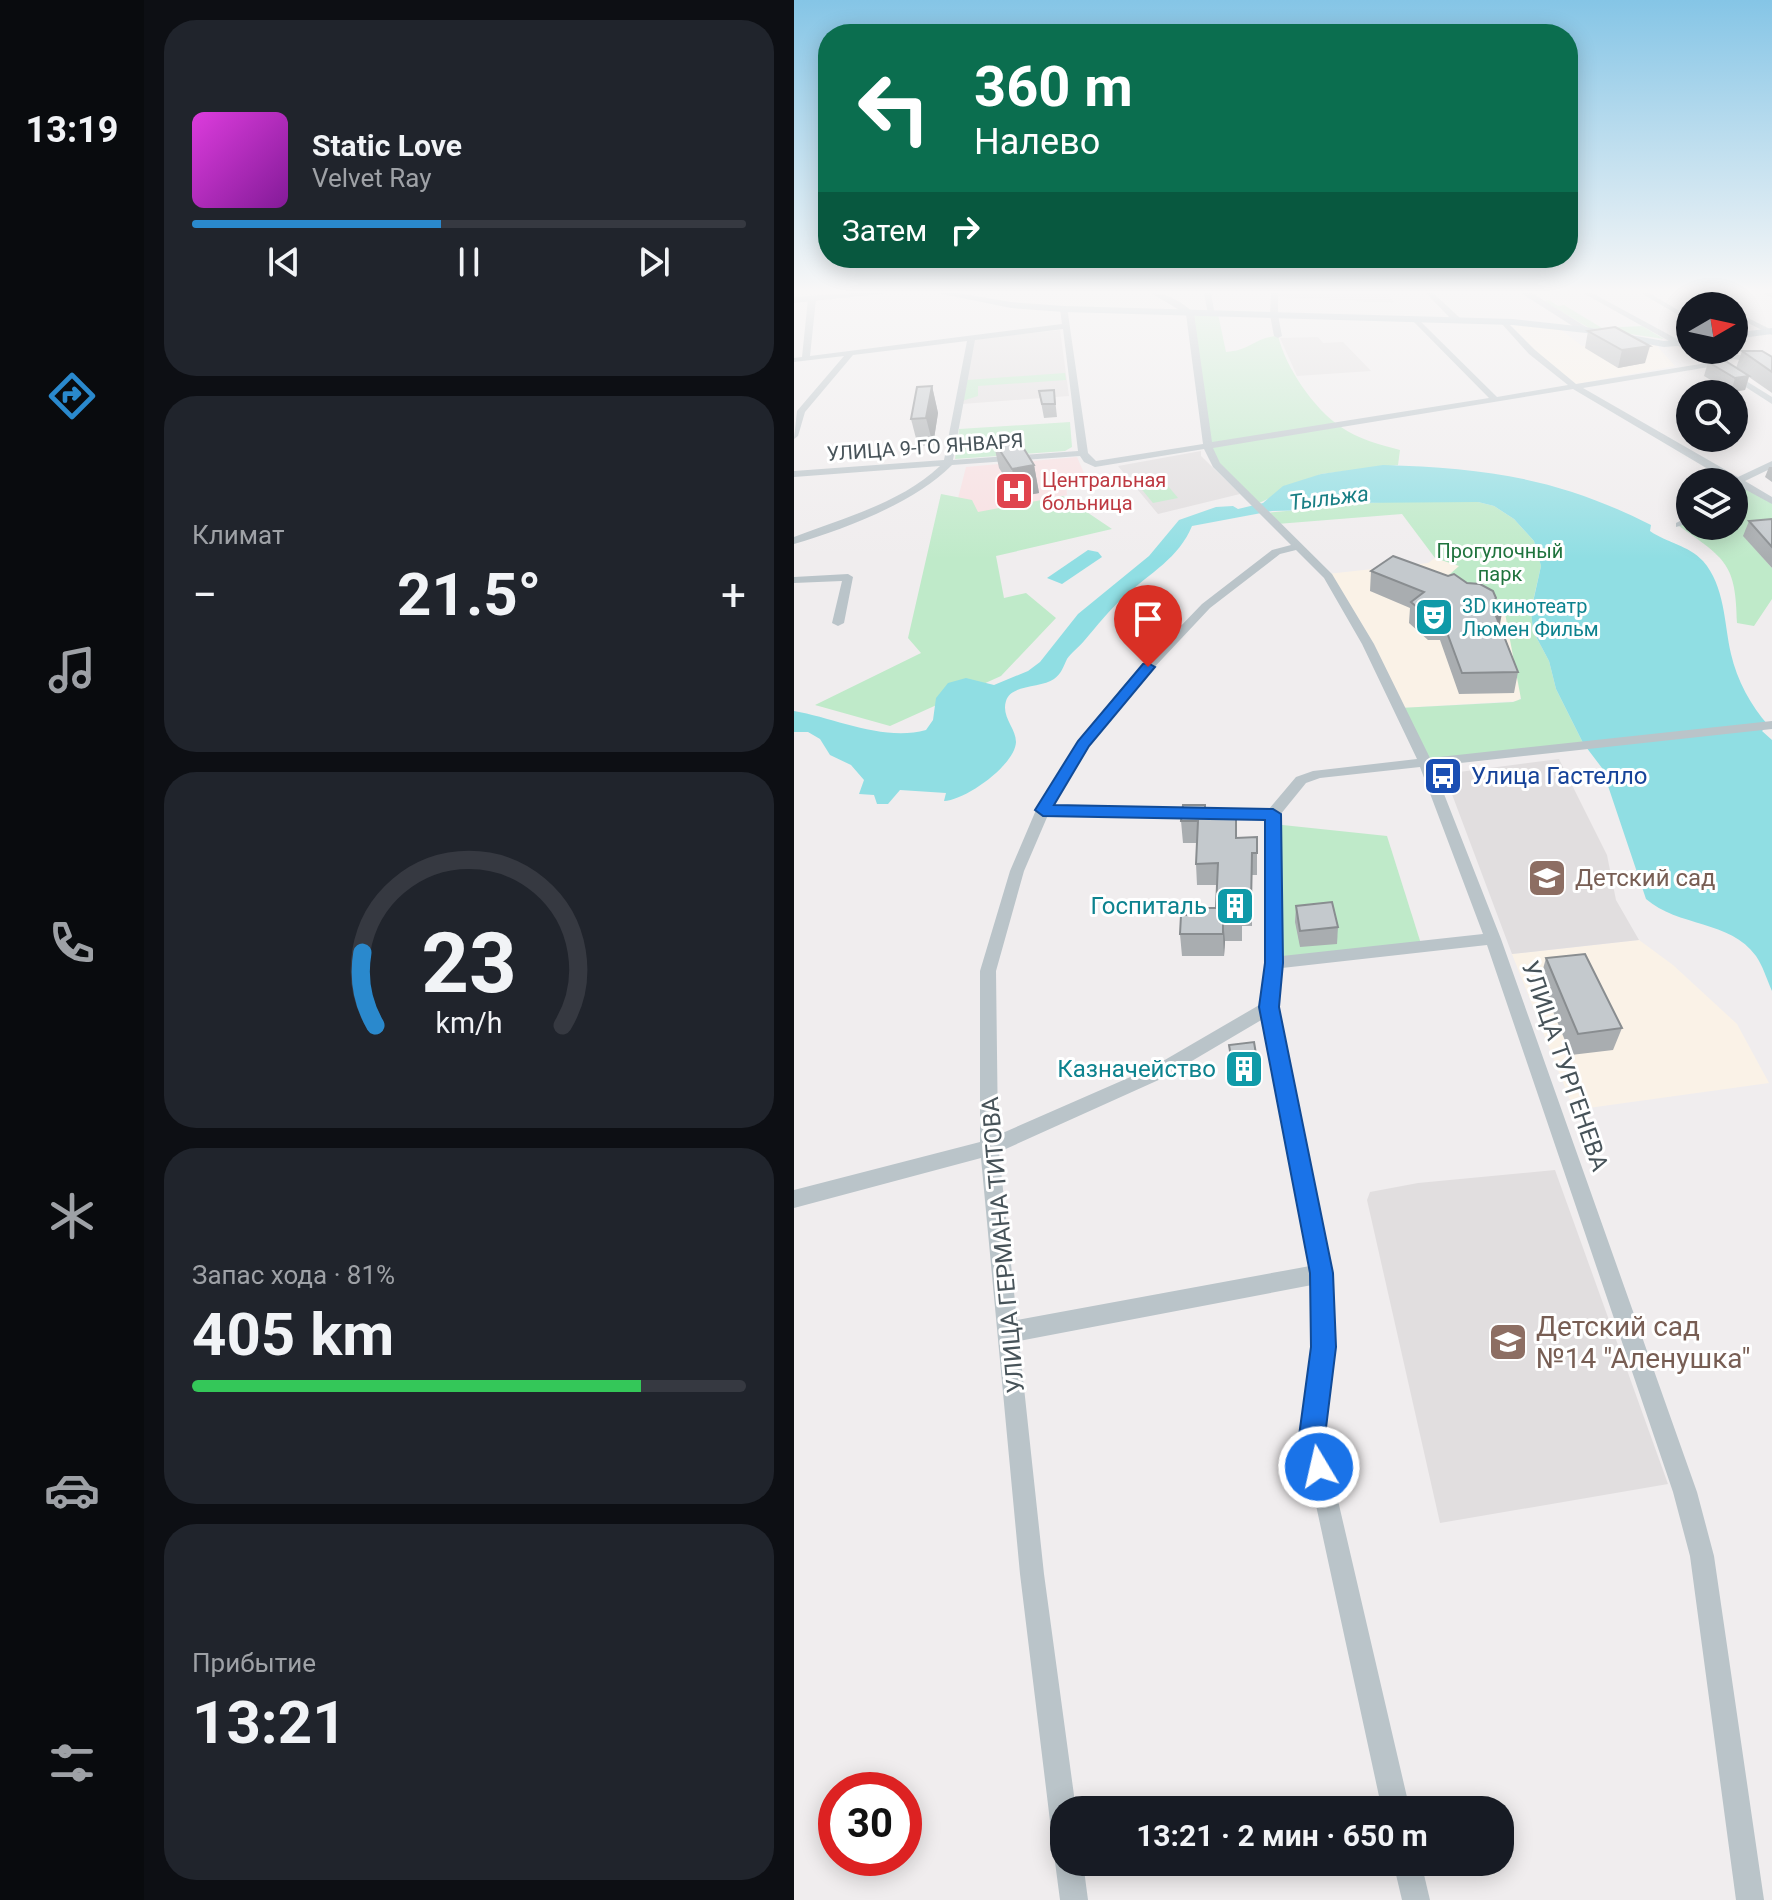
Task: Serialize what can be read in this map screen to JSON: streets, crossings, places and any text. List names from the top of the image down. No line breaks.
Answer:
{"streets":{"street":["УЛИЦА 9-ГО ЯНВАРЯ","УЛИЦА ТУРГЕНЕВА","УЛИЦА ГЕРМАНА ТИТОВА"]},"crossings":[["УЛИЦА 9-ГО ЯНВАРЯ","УЛИЦА ТУРГЕНЕВА"],["УЛИЦА ТУРГЕНЕВА","УЛИЦА ГЕРМАНА ТИТОВА"]],"water":["Тыльжа"],"parks":["Прогулочный парк"],"places":{"hospital":["Центральная больница"],"theatre":["3D кинотеатр Люмен Фильм"],"bus stop":["Улица Гастелло"],"school or university":["Детский сад","Детский сад №14 \"Аленушка\""],"building":["Госпиталь","Казначейство"]},"north":"right","page":{"tabs":"13:19","turn":["360 m","Налево"],"song":["Static Love","Velvet Ray"],"then":"Затем","tile":["Климат",["Запас хода · 81%","405 km"],["Прибытие","13:21"]],"heat":["−","21.5°","+"],"limit":"30","trip":"13:21 · 2 мин · 650 m","gauge":["23","km/h"]}}
